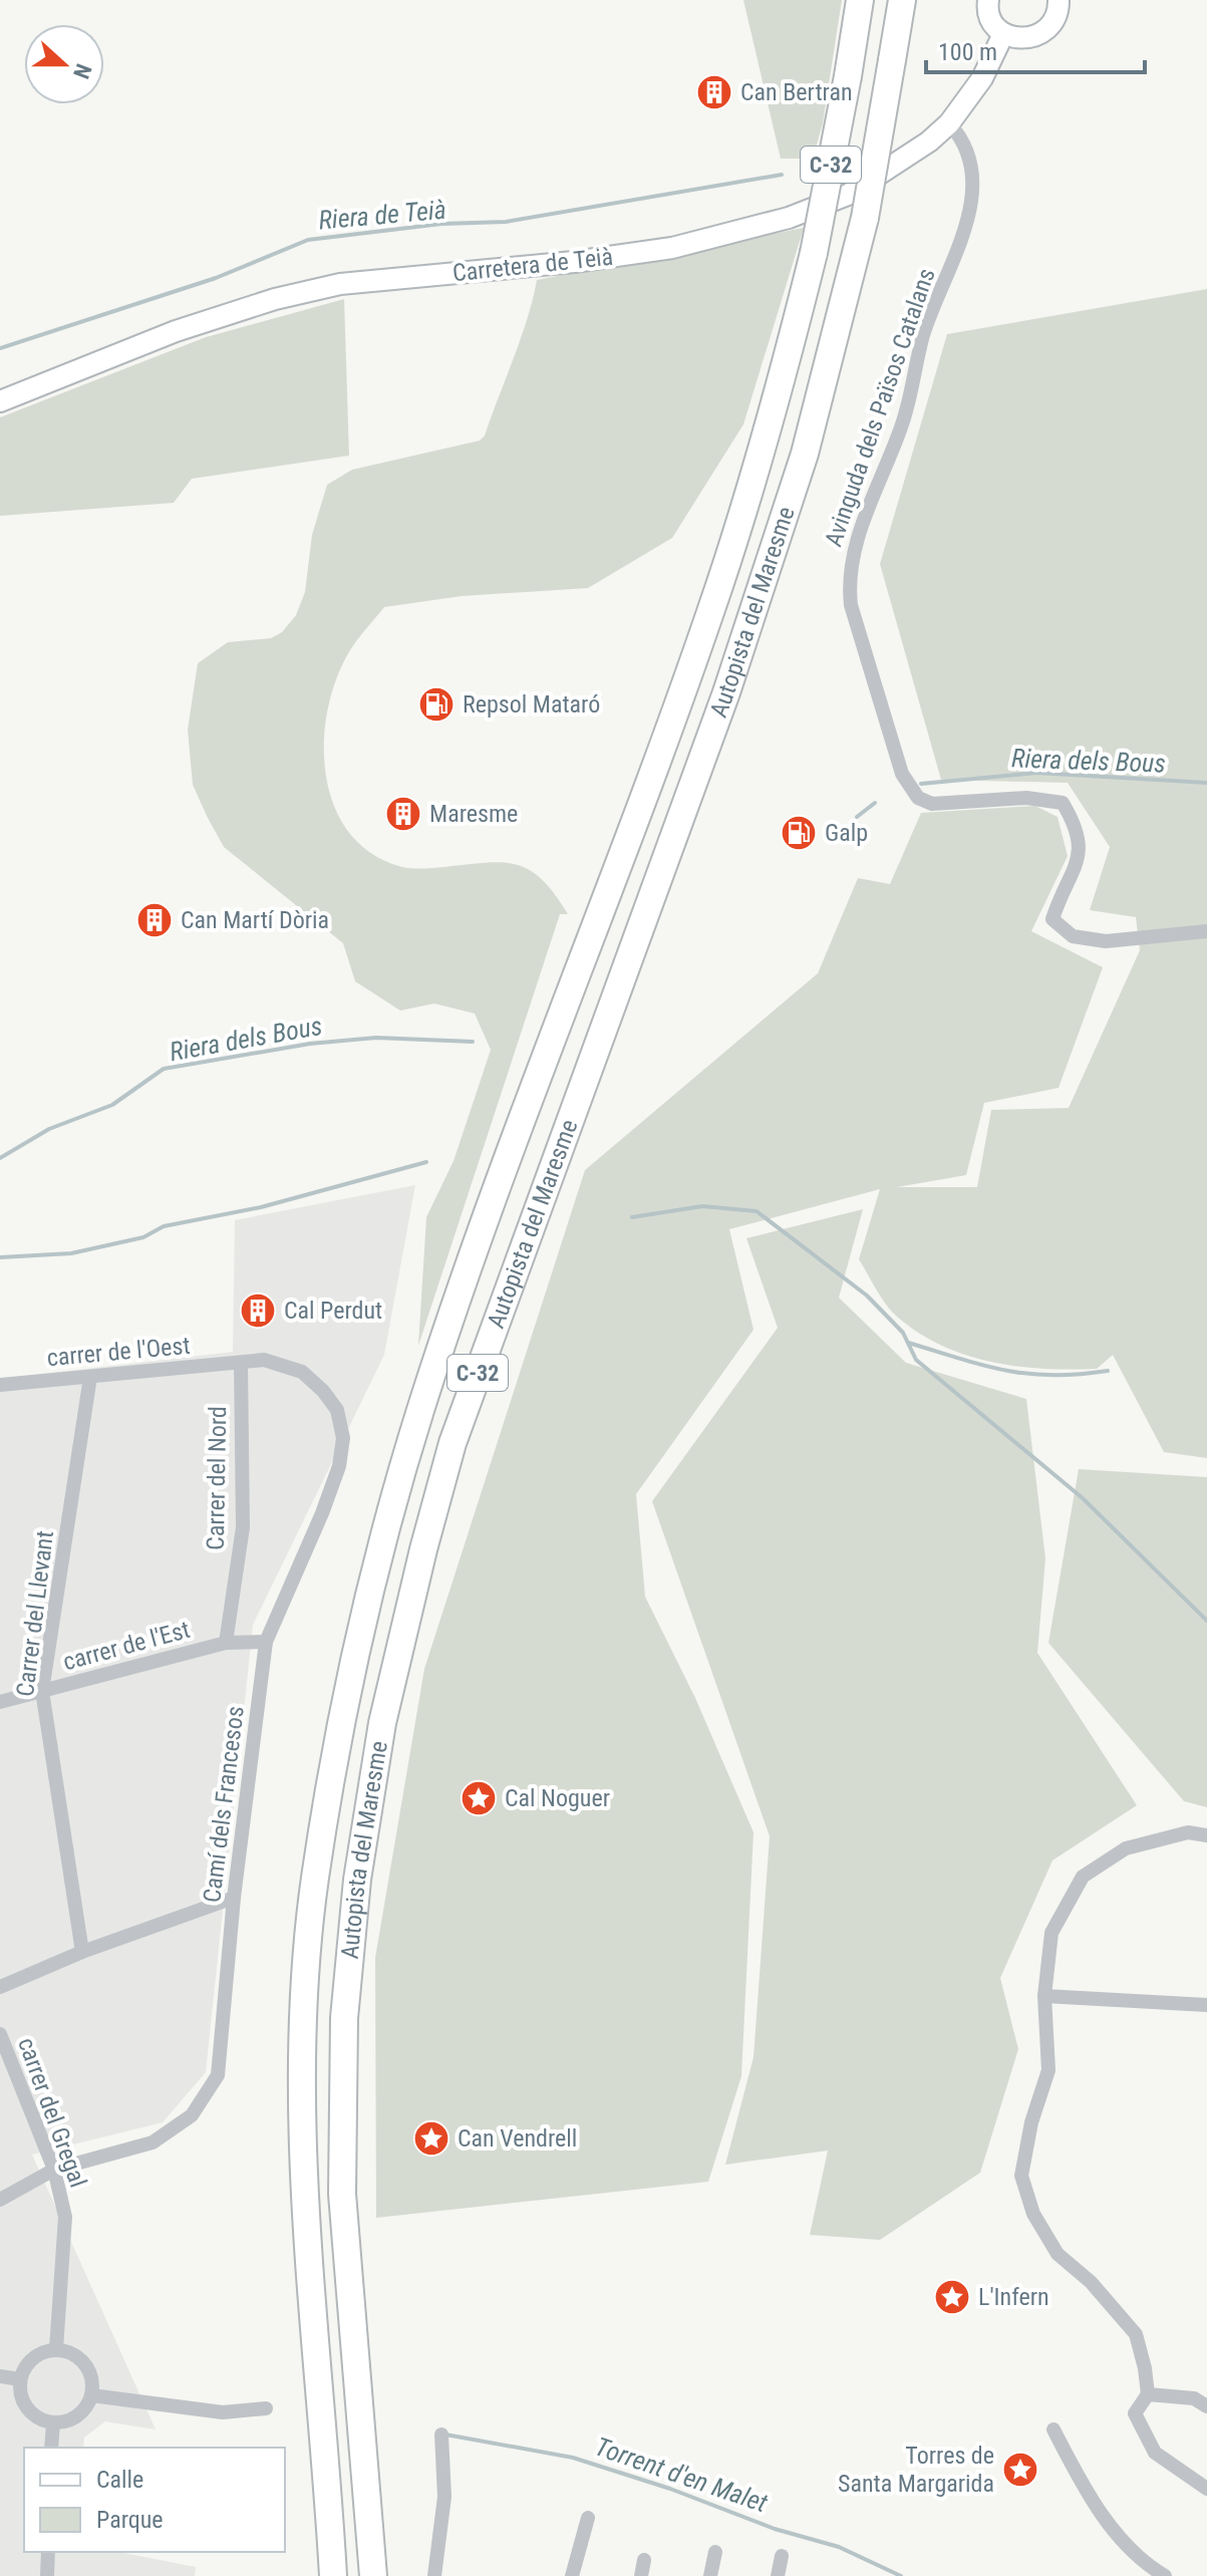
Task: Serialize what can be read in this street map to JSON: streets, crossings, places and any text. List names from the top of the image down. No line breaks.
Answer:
{"streets":{"highway":["C-32","Autopista del Maresme"],"street":["Carretera de Teià","Avinguda dels Països Catalans","carrer de l'Oest","Carrer del Nord","Carrer del Llevant","carrer de l'Est","Camí dels Francesos","carrer del Gregal"]},"crossings":[["Carretera de Teià","Avinguda dels Països Catalans"],["carrer de l'Oest","Carrer del Nord"],["carrer de l'Oest","Carrer del Llevant"],["carrer de l'Oest","Camí dels Francesos"],["Carrer del Nord","carrer de l'Est"],["Carrer del Nord","Camí dels Francesos"],["Carrer del Llevant","carrer de l'Est"],["carrer de l'Est","Camí dels Francesos"],["Camí dels Francesos","carrer del Gregal"]],"water":["Riera de Teià","Riera dels Bous","Torrent d'en Malet"],"places":{"building":["Can Bertran","Maresme","Can Martí Dòria","Cal Perdut"],"fuel station":["Repsol Mataró","Galp"],"place":["Cal Noguer","Can Vendrell","L'Infern","Torres de Santa Margarida"]},"legend":["Calle","Parque"],"scale_bar":"100 m","north":"right"}
